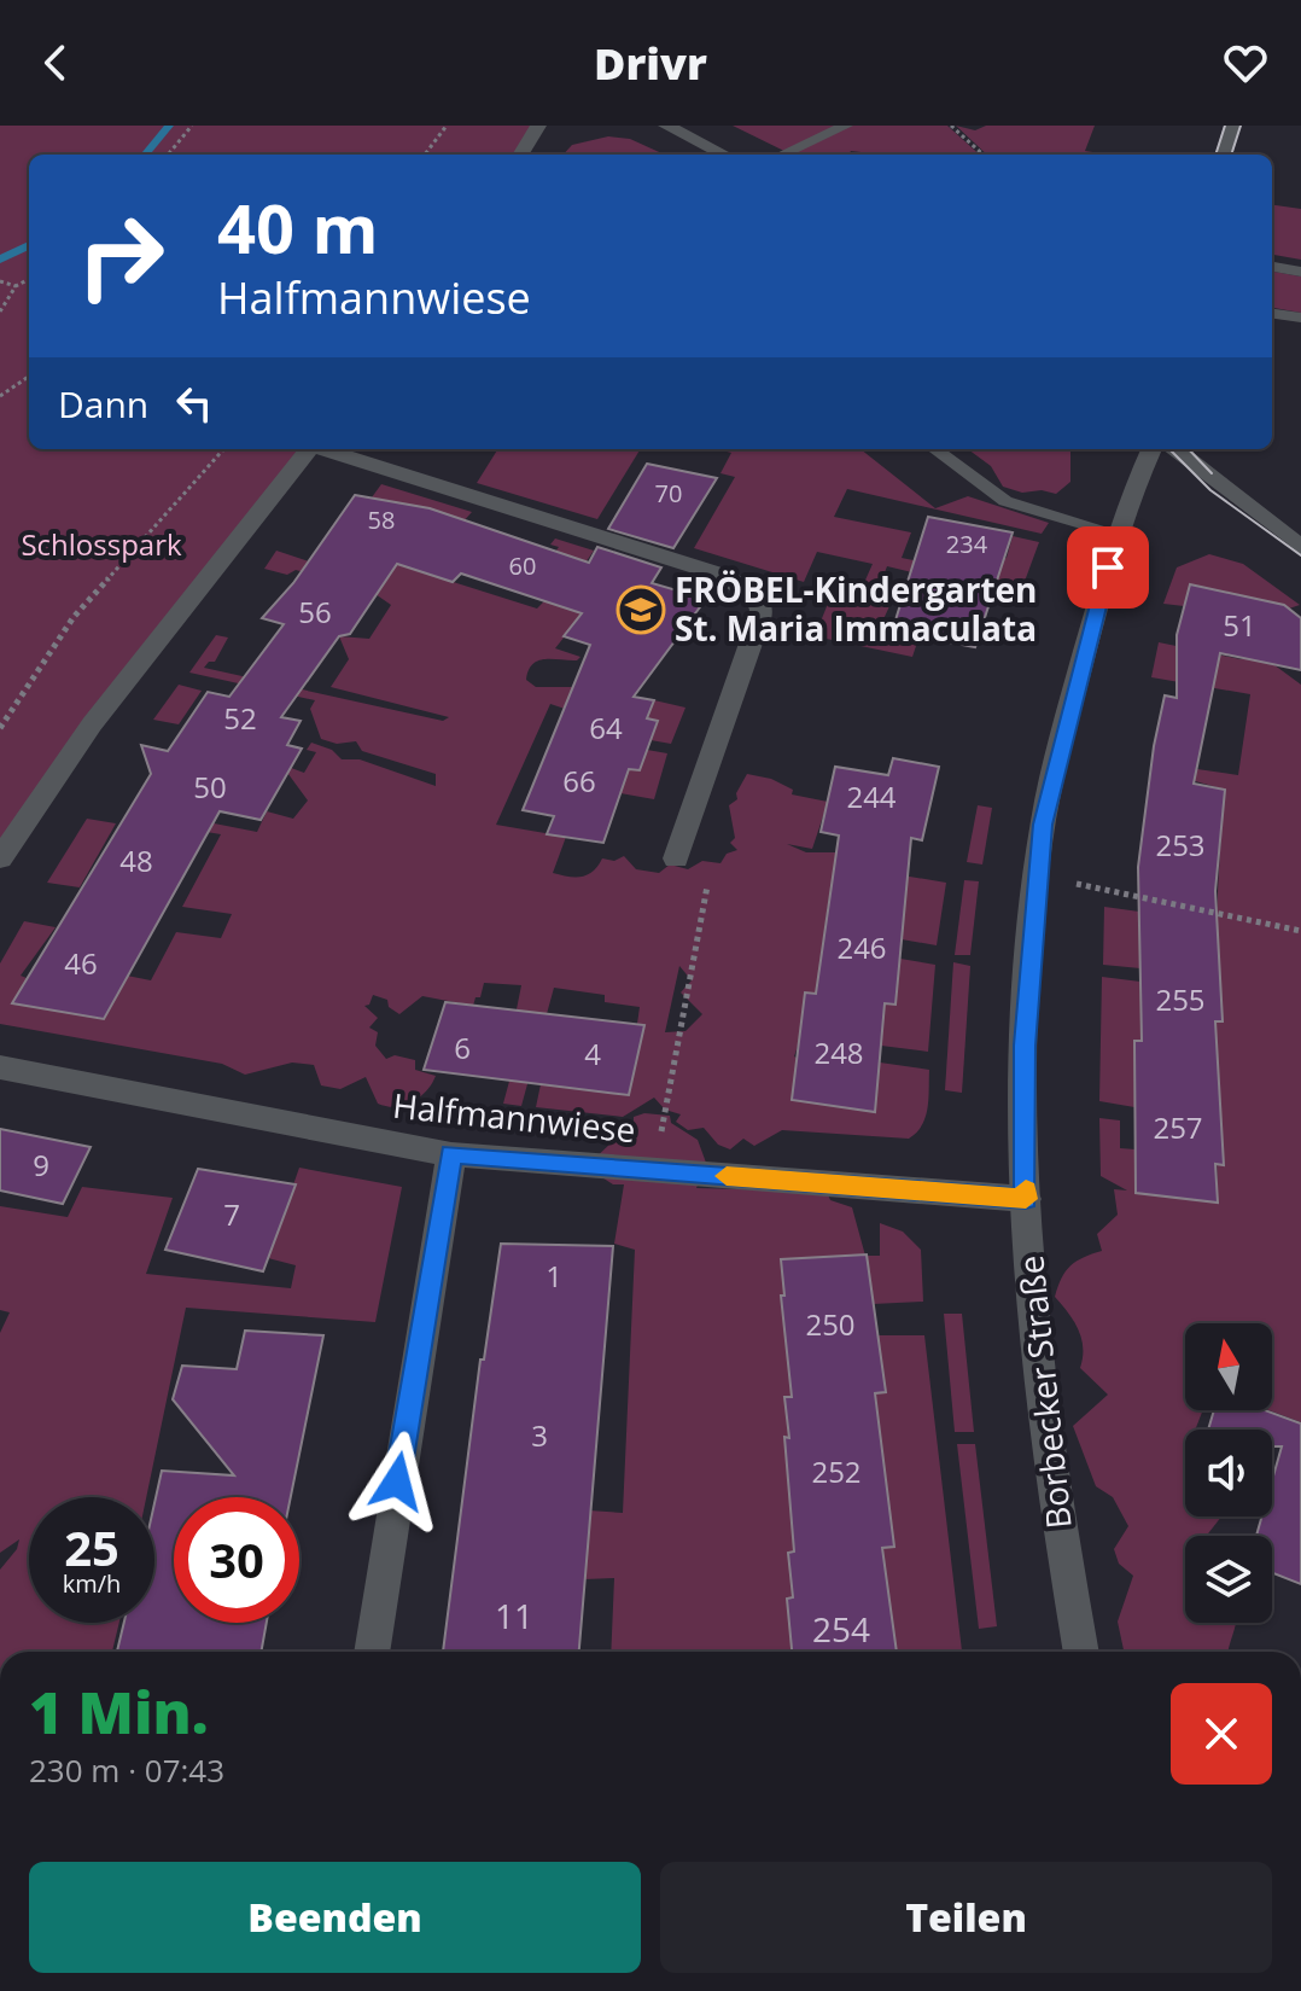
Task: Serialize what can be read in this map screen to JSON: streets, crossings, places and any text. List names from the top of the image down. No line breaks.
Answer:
{"streets":{"street":["Halfmannwiese","Borbecker Straße"]},"crossings":[["Halfmannwiese","Borbecker Straße"]],"parks":["Schlosspark"],"places":{"school or university":["FRÖBEL-Kindergarten St. Maria Immaculata"]},"house_numbers":["70","58","234","60","56","51","52","64","66","50","244","253","48","246","46","255","6","248","4","257","9","7","1","250","3","252","11","254"],"north":"top","page":{"header":"Drivr","turn":["40 m","Halfmannwiese"],"then":"Dann","speed":"25 km/h","limit":"30","heading":["1 Min.","230 m · 07:43"],"buttons":["Beenden","Teilen"]}}
